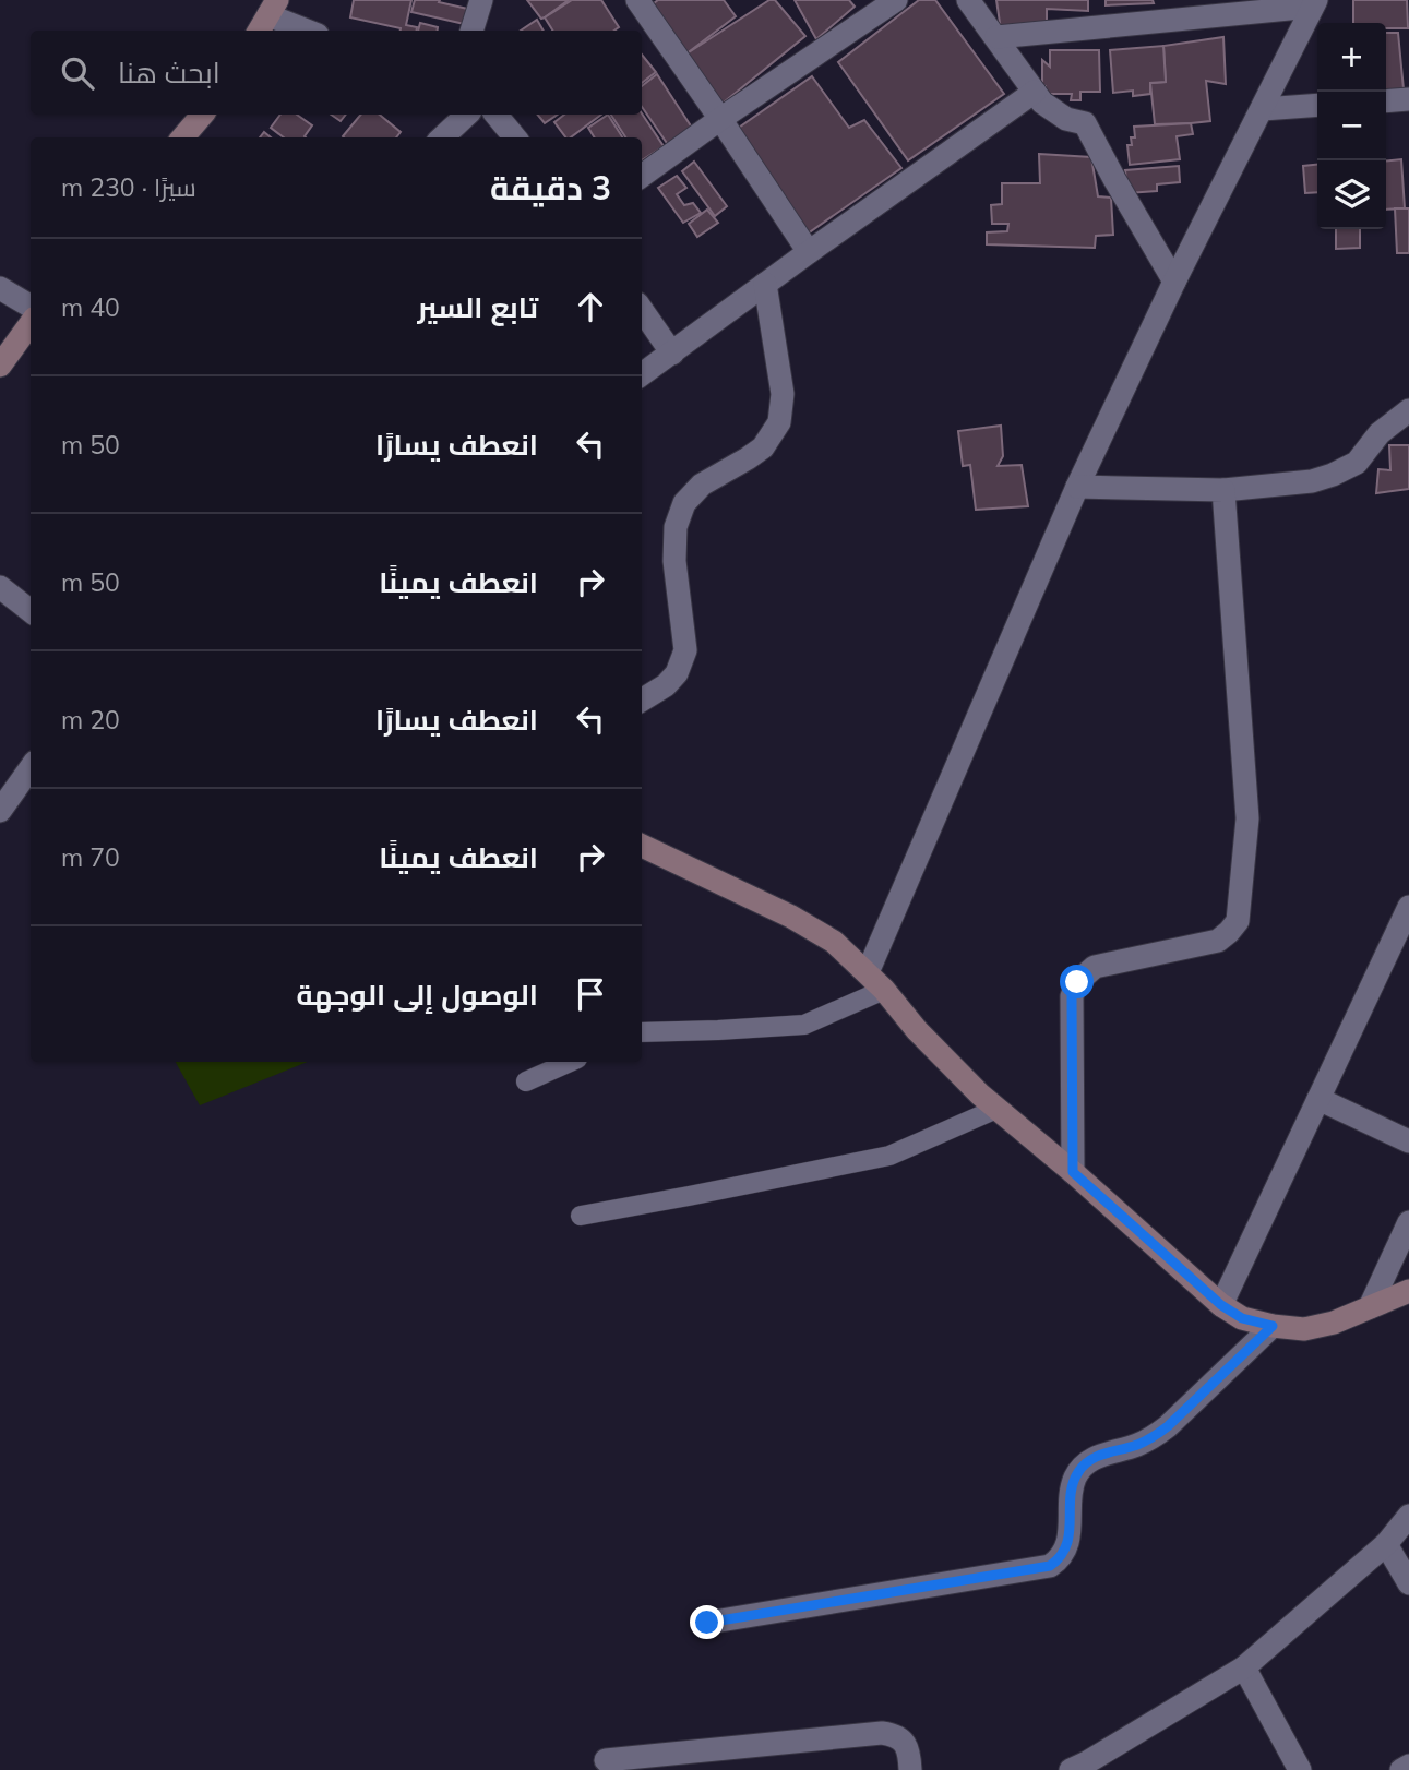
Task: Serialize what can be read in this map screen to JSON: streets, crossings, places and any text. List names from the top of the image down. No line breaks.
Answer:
{"page":{"map_buttons":["+","−"],"search":"ابحث هنا","heading":["3 دقيقة","سيرًا · 230 m"],"list":[["تابع السير","40 m"],["انعطف يسارًا","50 m"],["انعطف يمينًا","50 m"],["انعطف يسارًا","20 m"],["انعطف يمينًا","70 m"],"الوصول إلى الوجهة"]}}
